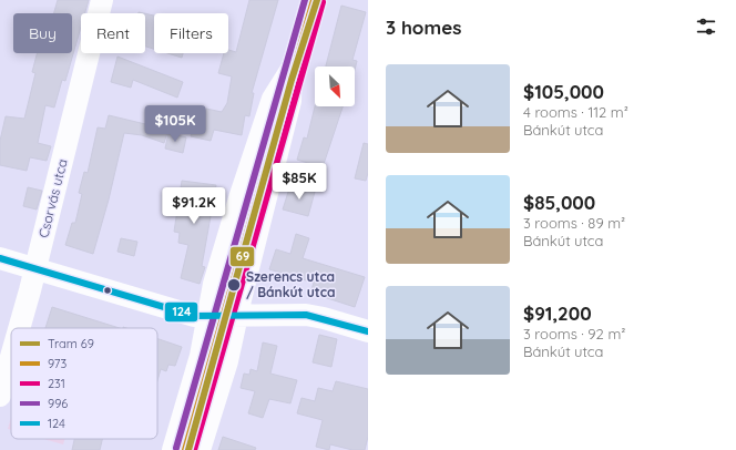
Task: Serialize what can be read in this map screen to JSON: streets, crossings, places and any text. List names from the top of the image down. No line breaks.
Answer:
{"streets":{"street":["Csorvás utca"]},"places":["Szerencs utca / Bánkút utca"],"lines":["tram line 69","transit line 973","transit line 996","transit line 231","transit line 124"],"legend":["Tram 69","973","231","996","124"],"north":"bottom right","page":{"heading":"3 homes","chip":["Buy","Rent","Filters"],"list":[{"name":"$105,000","note":"4 rooms · 112 m² · Bánkút utca"},{"name":"$85,000","note":"3 rooms · 89 m² · Bánkút utca"},{"name":"$91,200","note":"3 rooms · 92 m² · Bánkút utca"}],"price":["$105K","$85K","$91.2K"]}}
